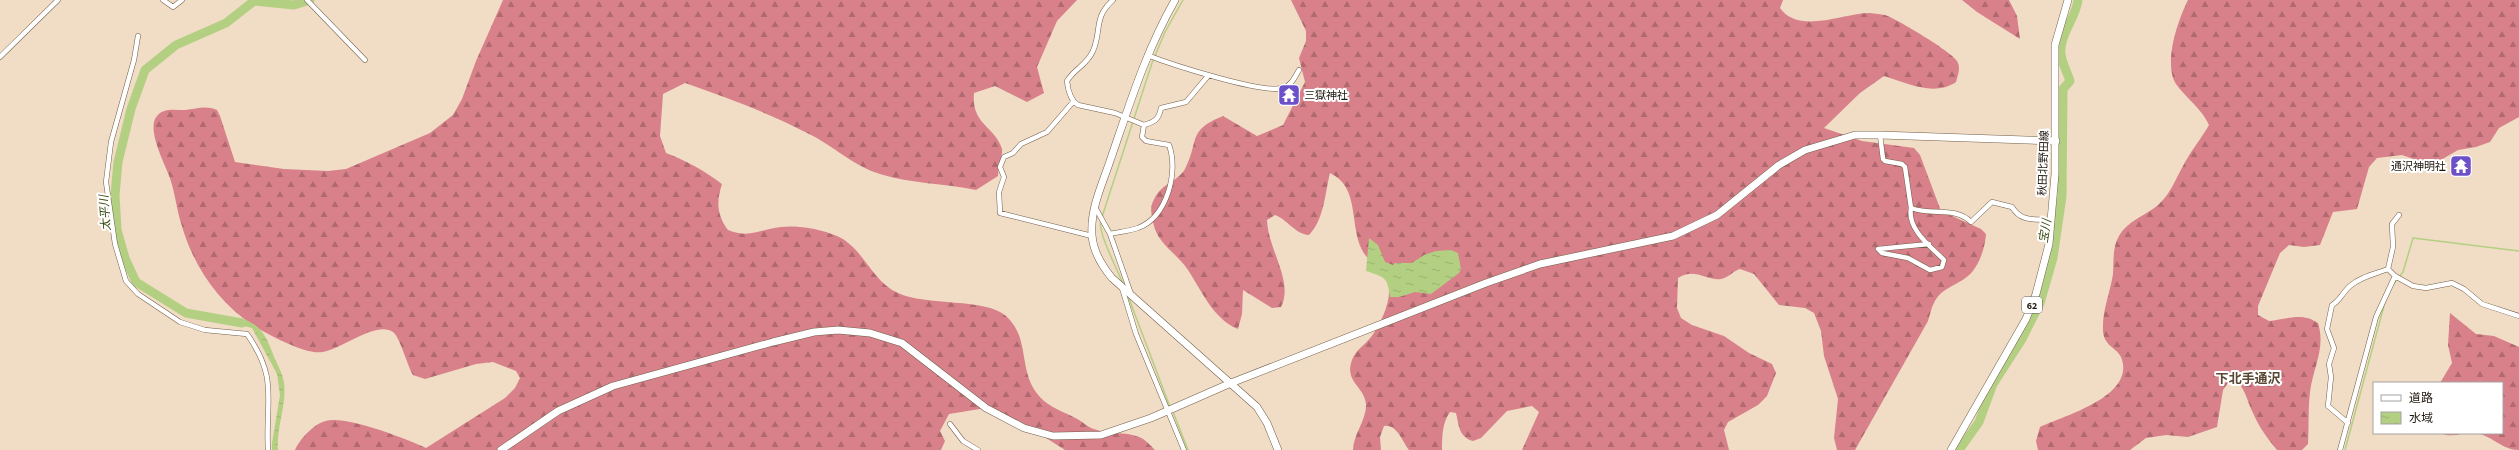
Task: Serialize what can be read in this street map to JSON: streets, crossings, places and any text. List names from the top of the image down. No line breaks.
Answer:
{"streets":{"street":["秋田北野田線","62"]},"districts":["下北手通沢"],"water":["太平川","宝川"],"places":{"temple":["三獄神社","通沢神明社"]},"legend":["道路","水域"]}
